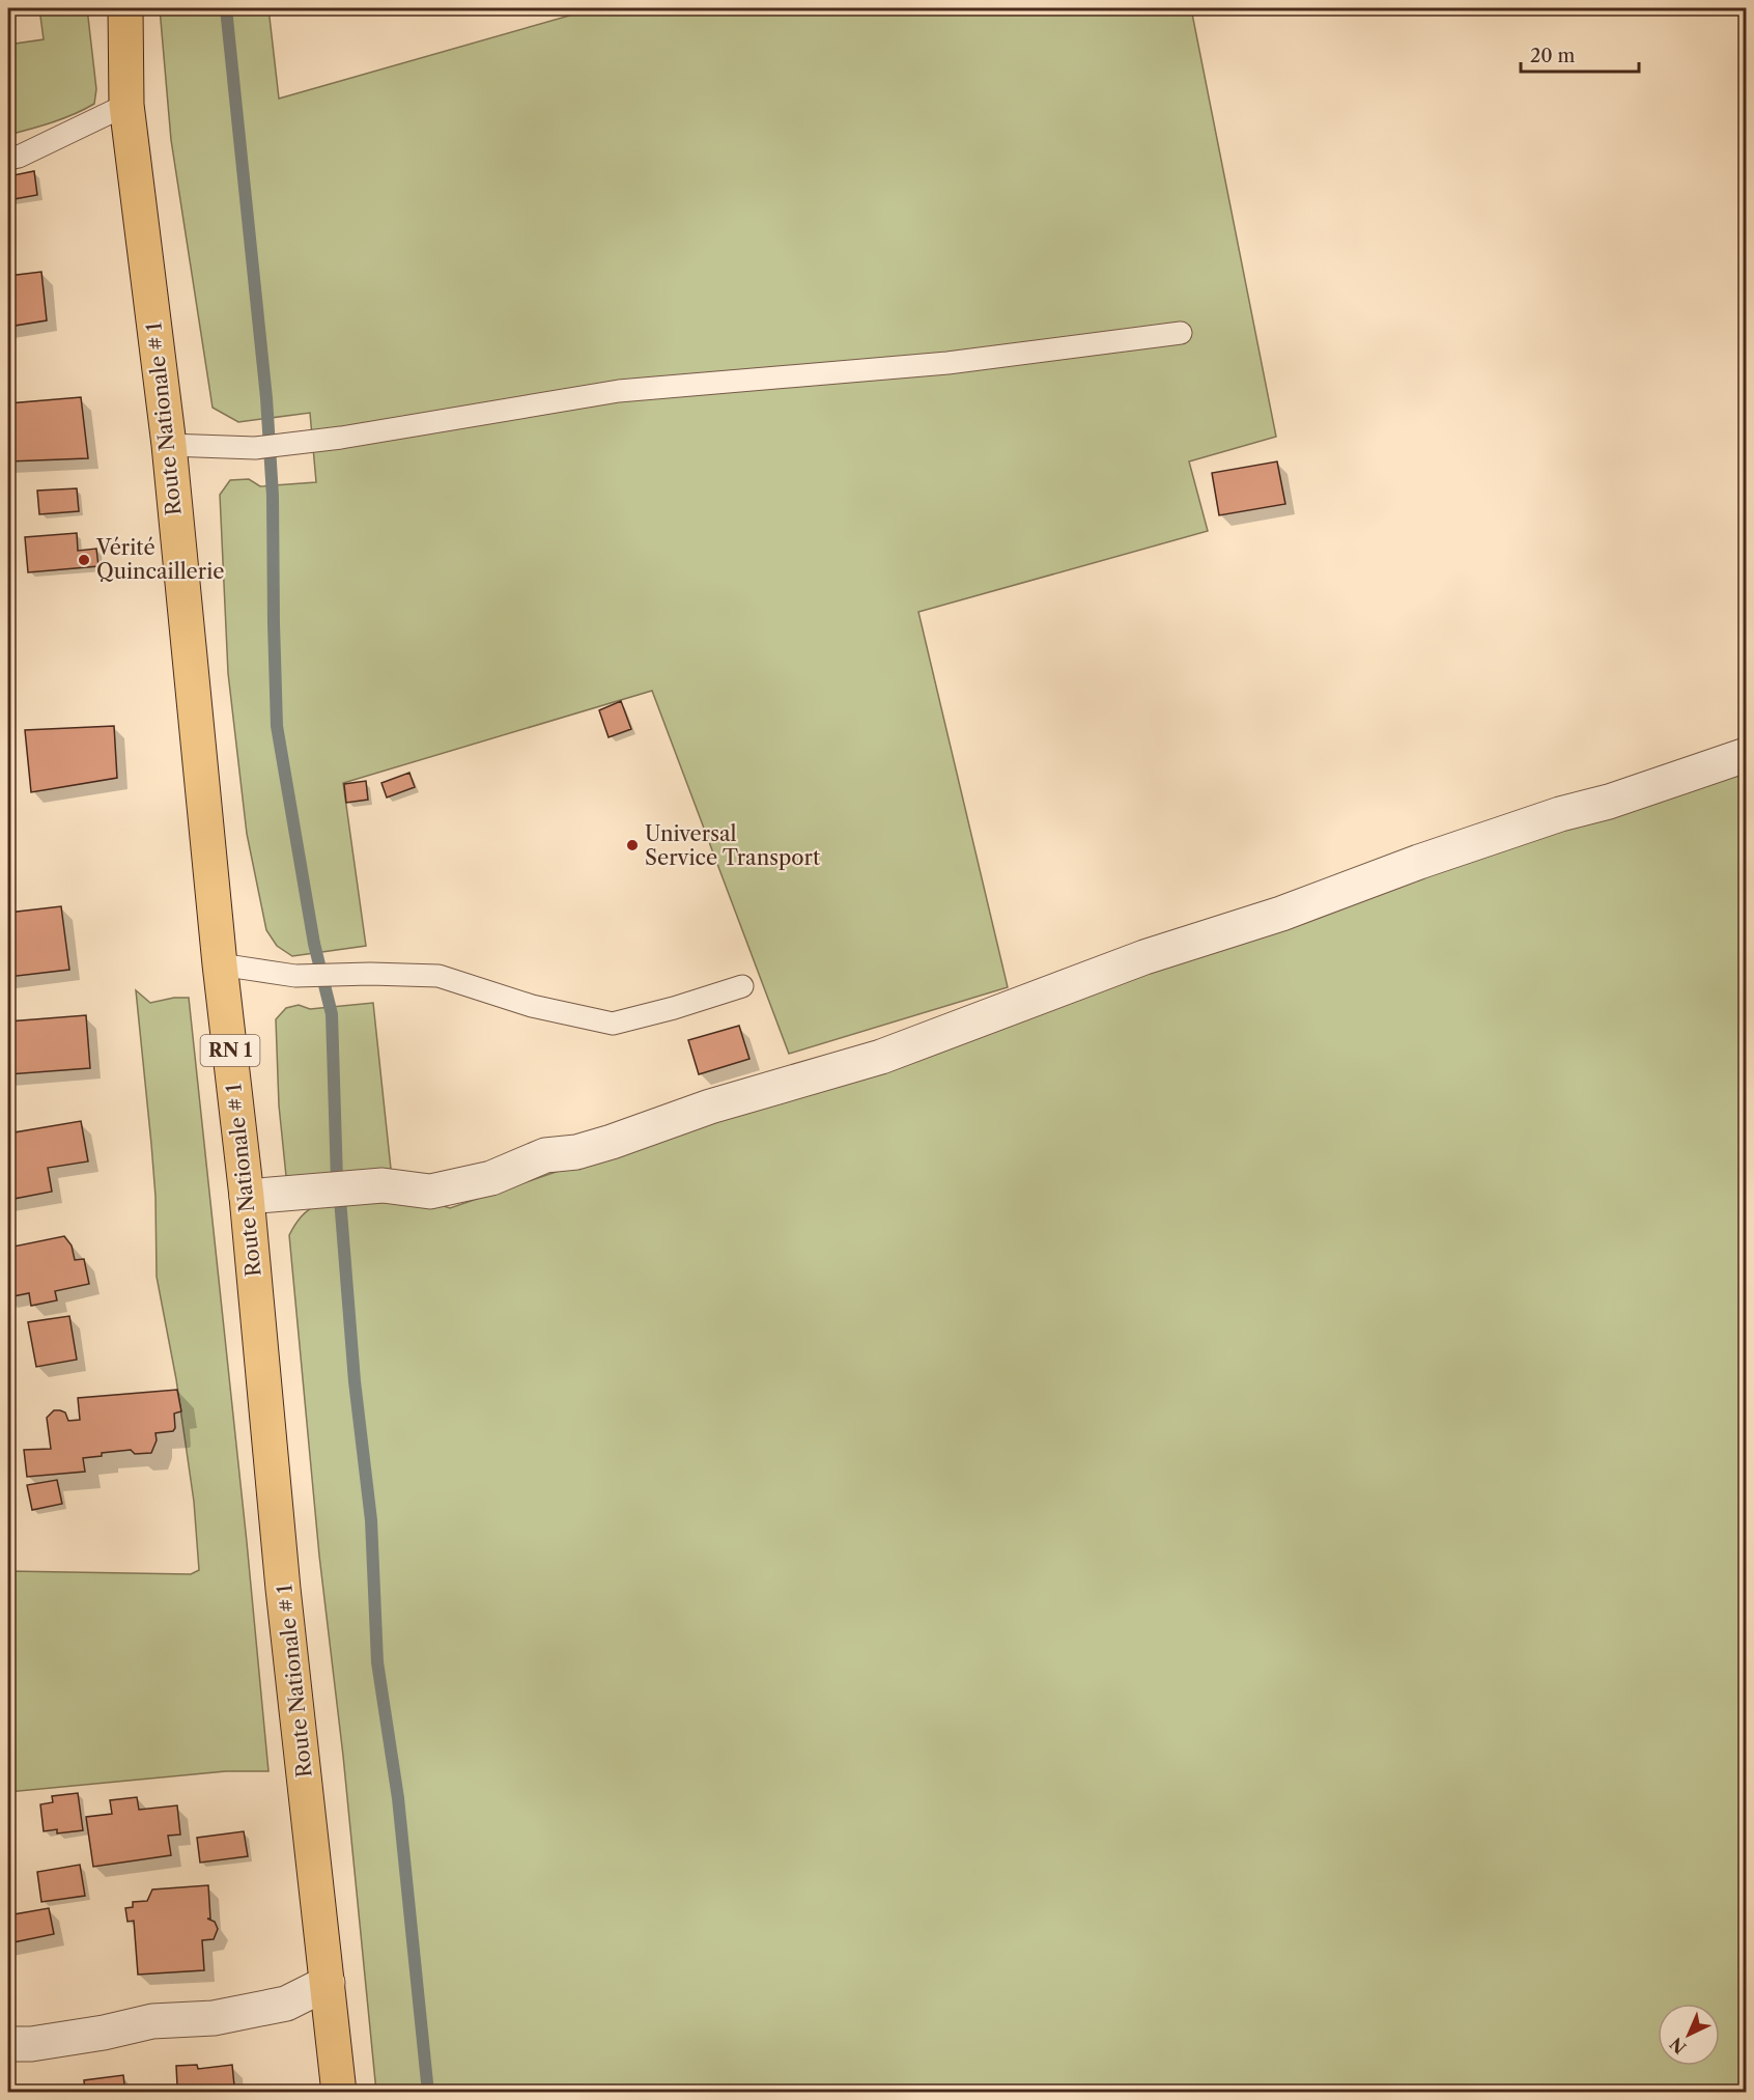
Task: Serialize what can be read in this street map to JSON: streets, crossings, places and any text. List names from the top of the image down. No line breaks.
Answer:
{"streets":{"main road":["Route Nationale # 1","RN 1"]},"places":["Vérité Quincaillerie","Universal Service Transport"],"scale_bar":"20 m","north":"bottom left"}
